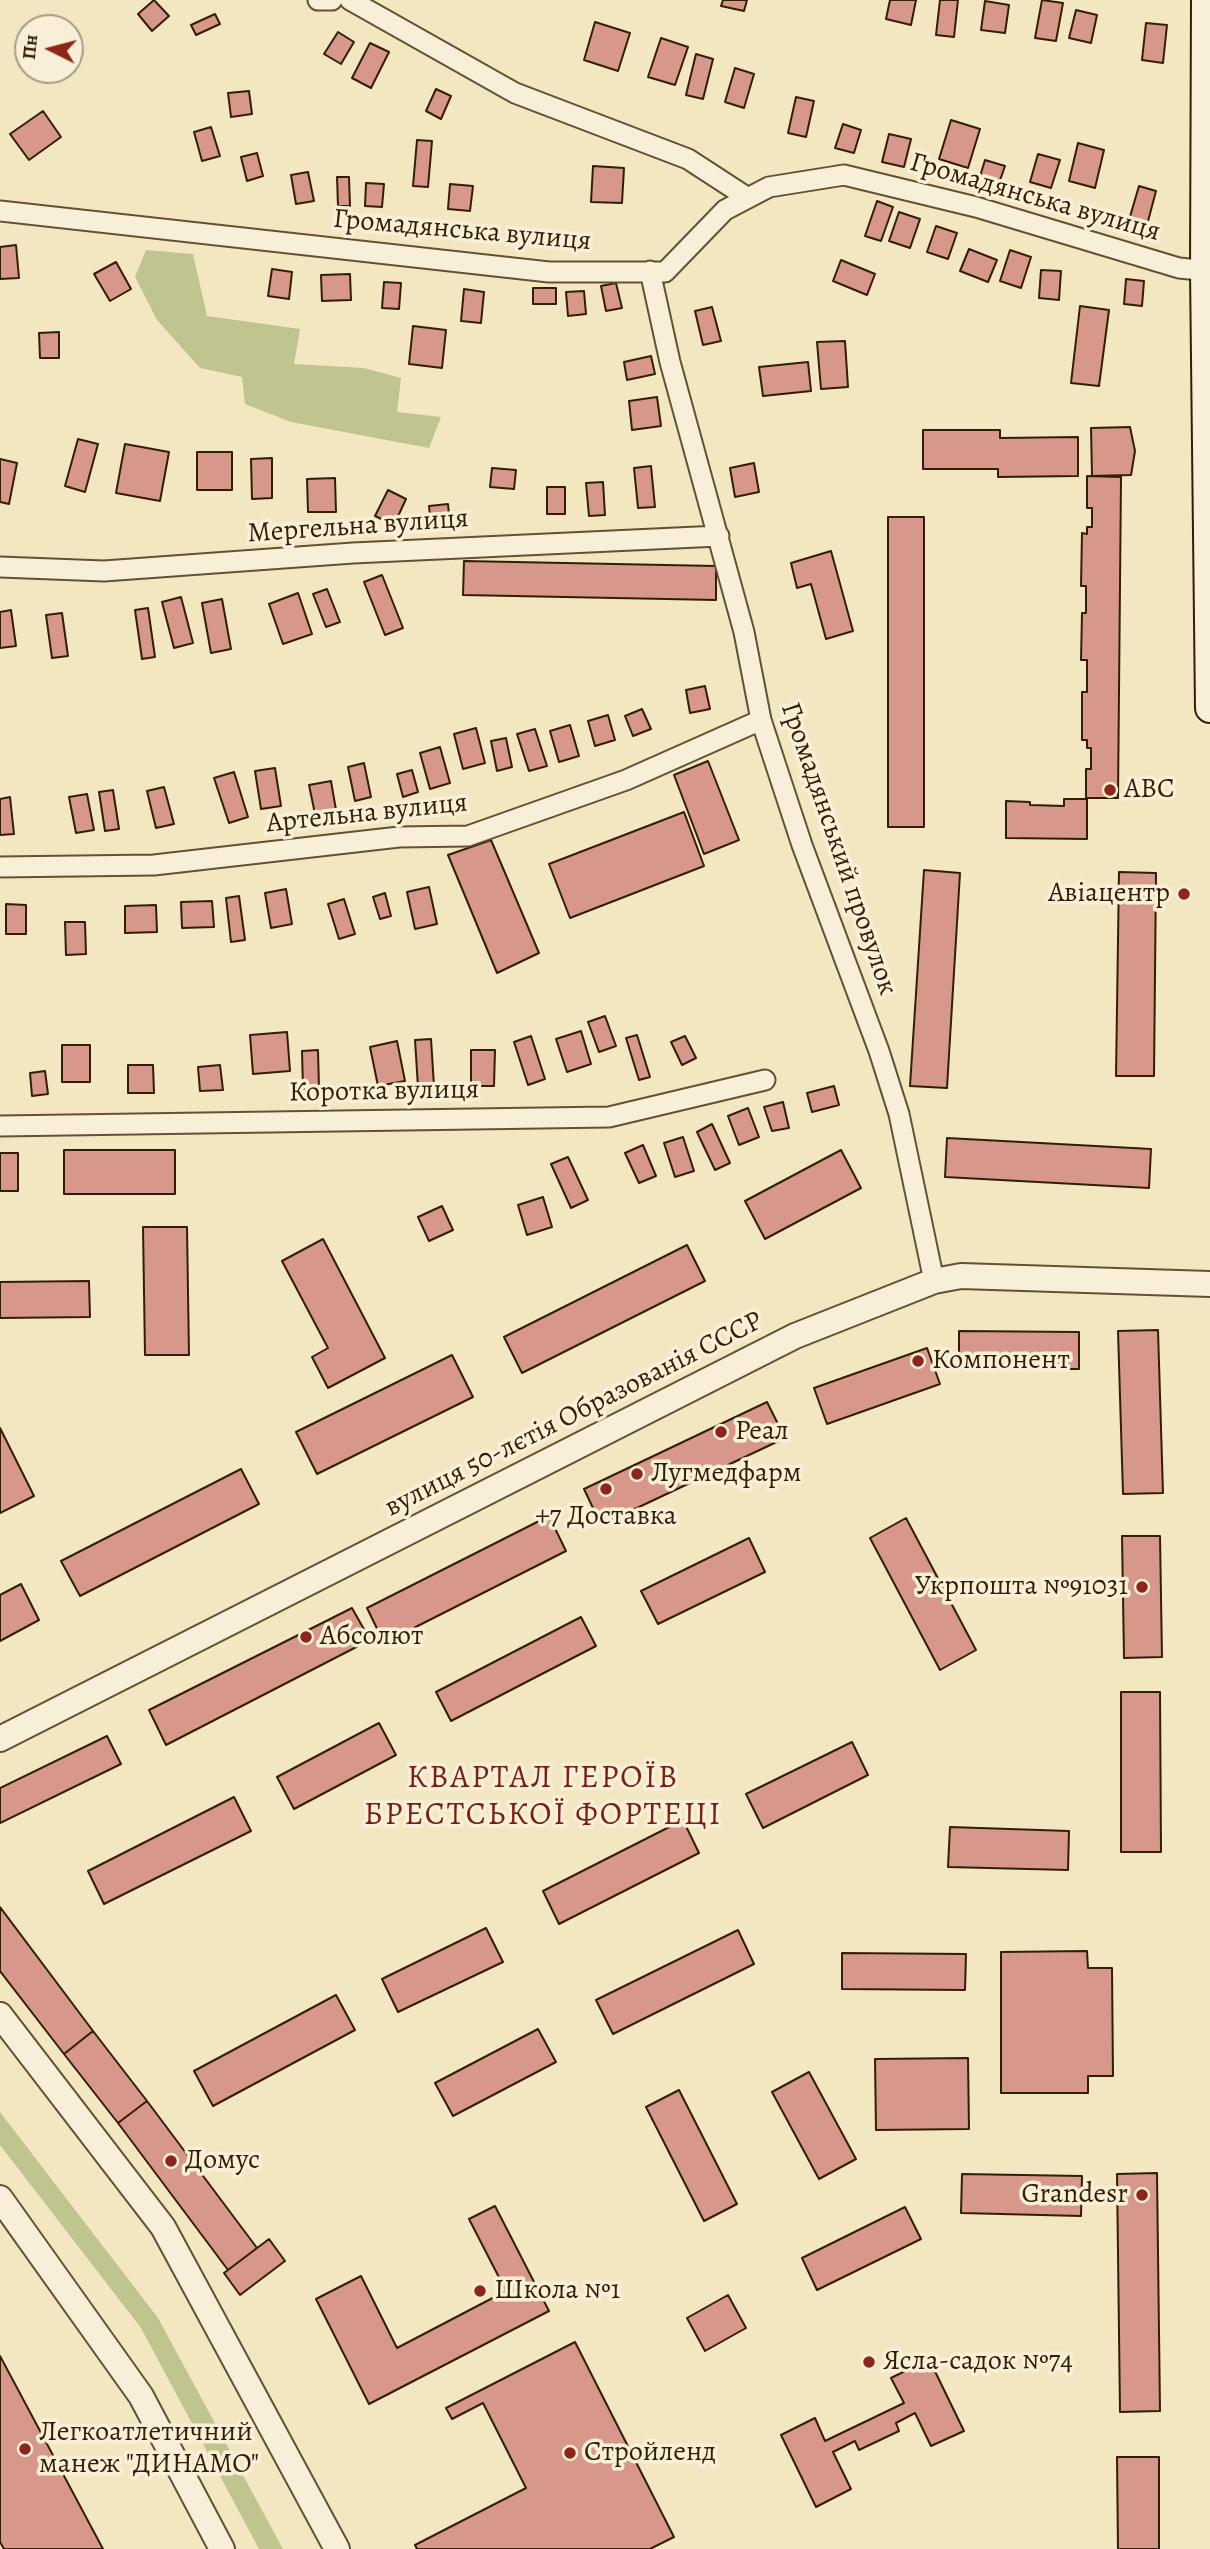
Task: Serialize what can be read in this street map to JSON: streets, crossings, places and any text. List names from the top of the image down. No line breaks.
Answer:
{"streets":{"street":["Громадянська вулиця","Мергельна вулиця","Артельна вулиця","Громадянський провулок","Коротка вулиця","вулиця 50-лєтія Образованія СССР"]},"crossings":[["Громадянська вулиця","Громадянський провулок"],["Мергельна вулиця","Громадянський провулок"],["Артельна вулиця","Громадянський провулок"],["Громадянський провулок","вулиця 50-лєтія Образованія СССР"]],"districts":["КВАРТАЛ ГЕРОЇВ БРЕСТСЬКОЇ ФОРТЕЦІ"],"places":["ABC","Авіацентр","Компонент","Реал","Лугмедфарм","+7 Доставка","Укрпошта №91031","Абсолют","Домус","Grandesr","Школа №1","Ясла-садок №74","Легкоатлетичний манеж \"ДИНАМО\"","Стройленд"],"north":"left"}
